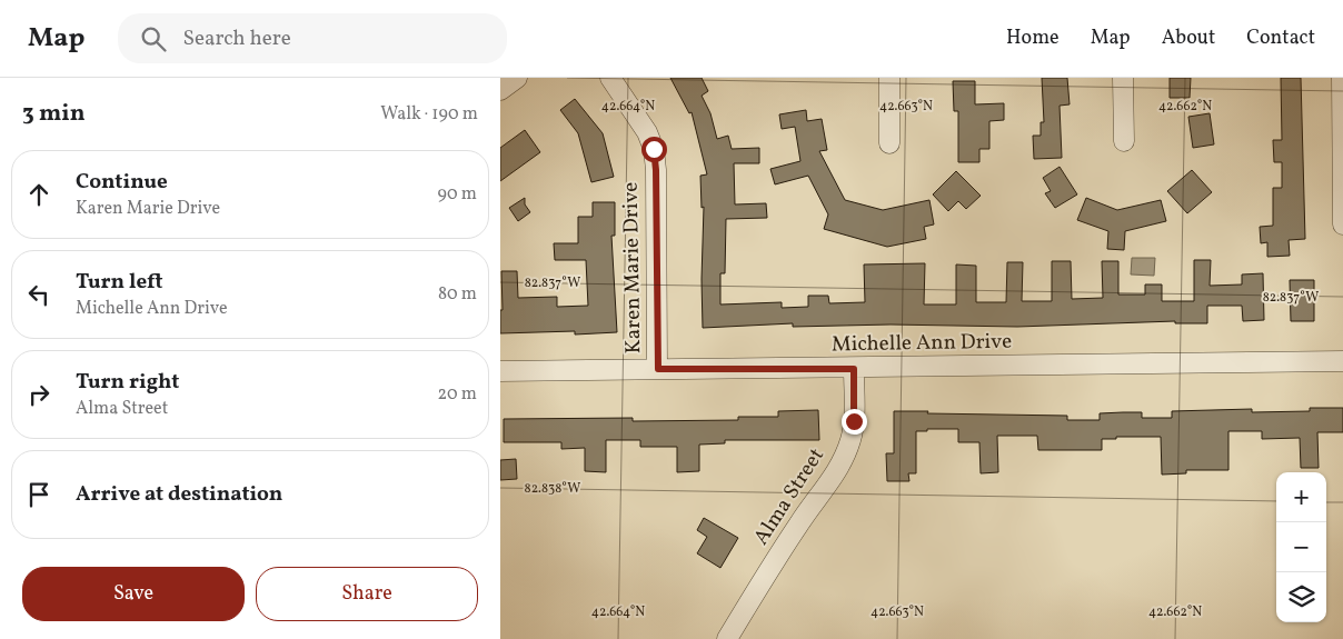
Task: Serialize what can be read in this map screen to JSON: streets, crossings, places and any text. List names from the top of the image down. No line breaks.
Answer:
{"streets":{"street":["Karen Marie Drive","Michelle Ann Drive","Alma Street"]},"crossings":[["Karen Marie Drive","Michelle Ann Drive"],["Michelle Ann Drive","Alma Street"]],"page":{"header":"Map","search":"Search here","nav":["Home","Map","About","Contact"],"heading":["3 min","Walk · 190 m"],"list":[["Continue","Karen Marie Drive","90 m"],["Turn left","Michelle Ann Drive","80 m"],["Turn right","Alma Street","20 m"],"Arrive at destination"],"map_buttons":["+","−"],"buttons":["Save","Share"]},"coordinates":["42.664°N","42.663°N","42.662°N","82.837°W","82.838°W"]}
